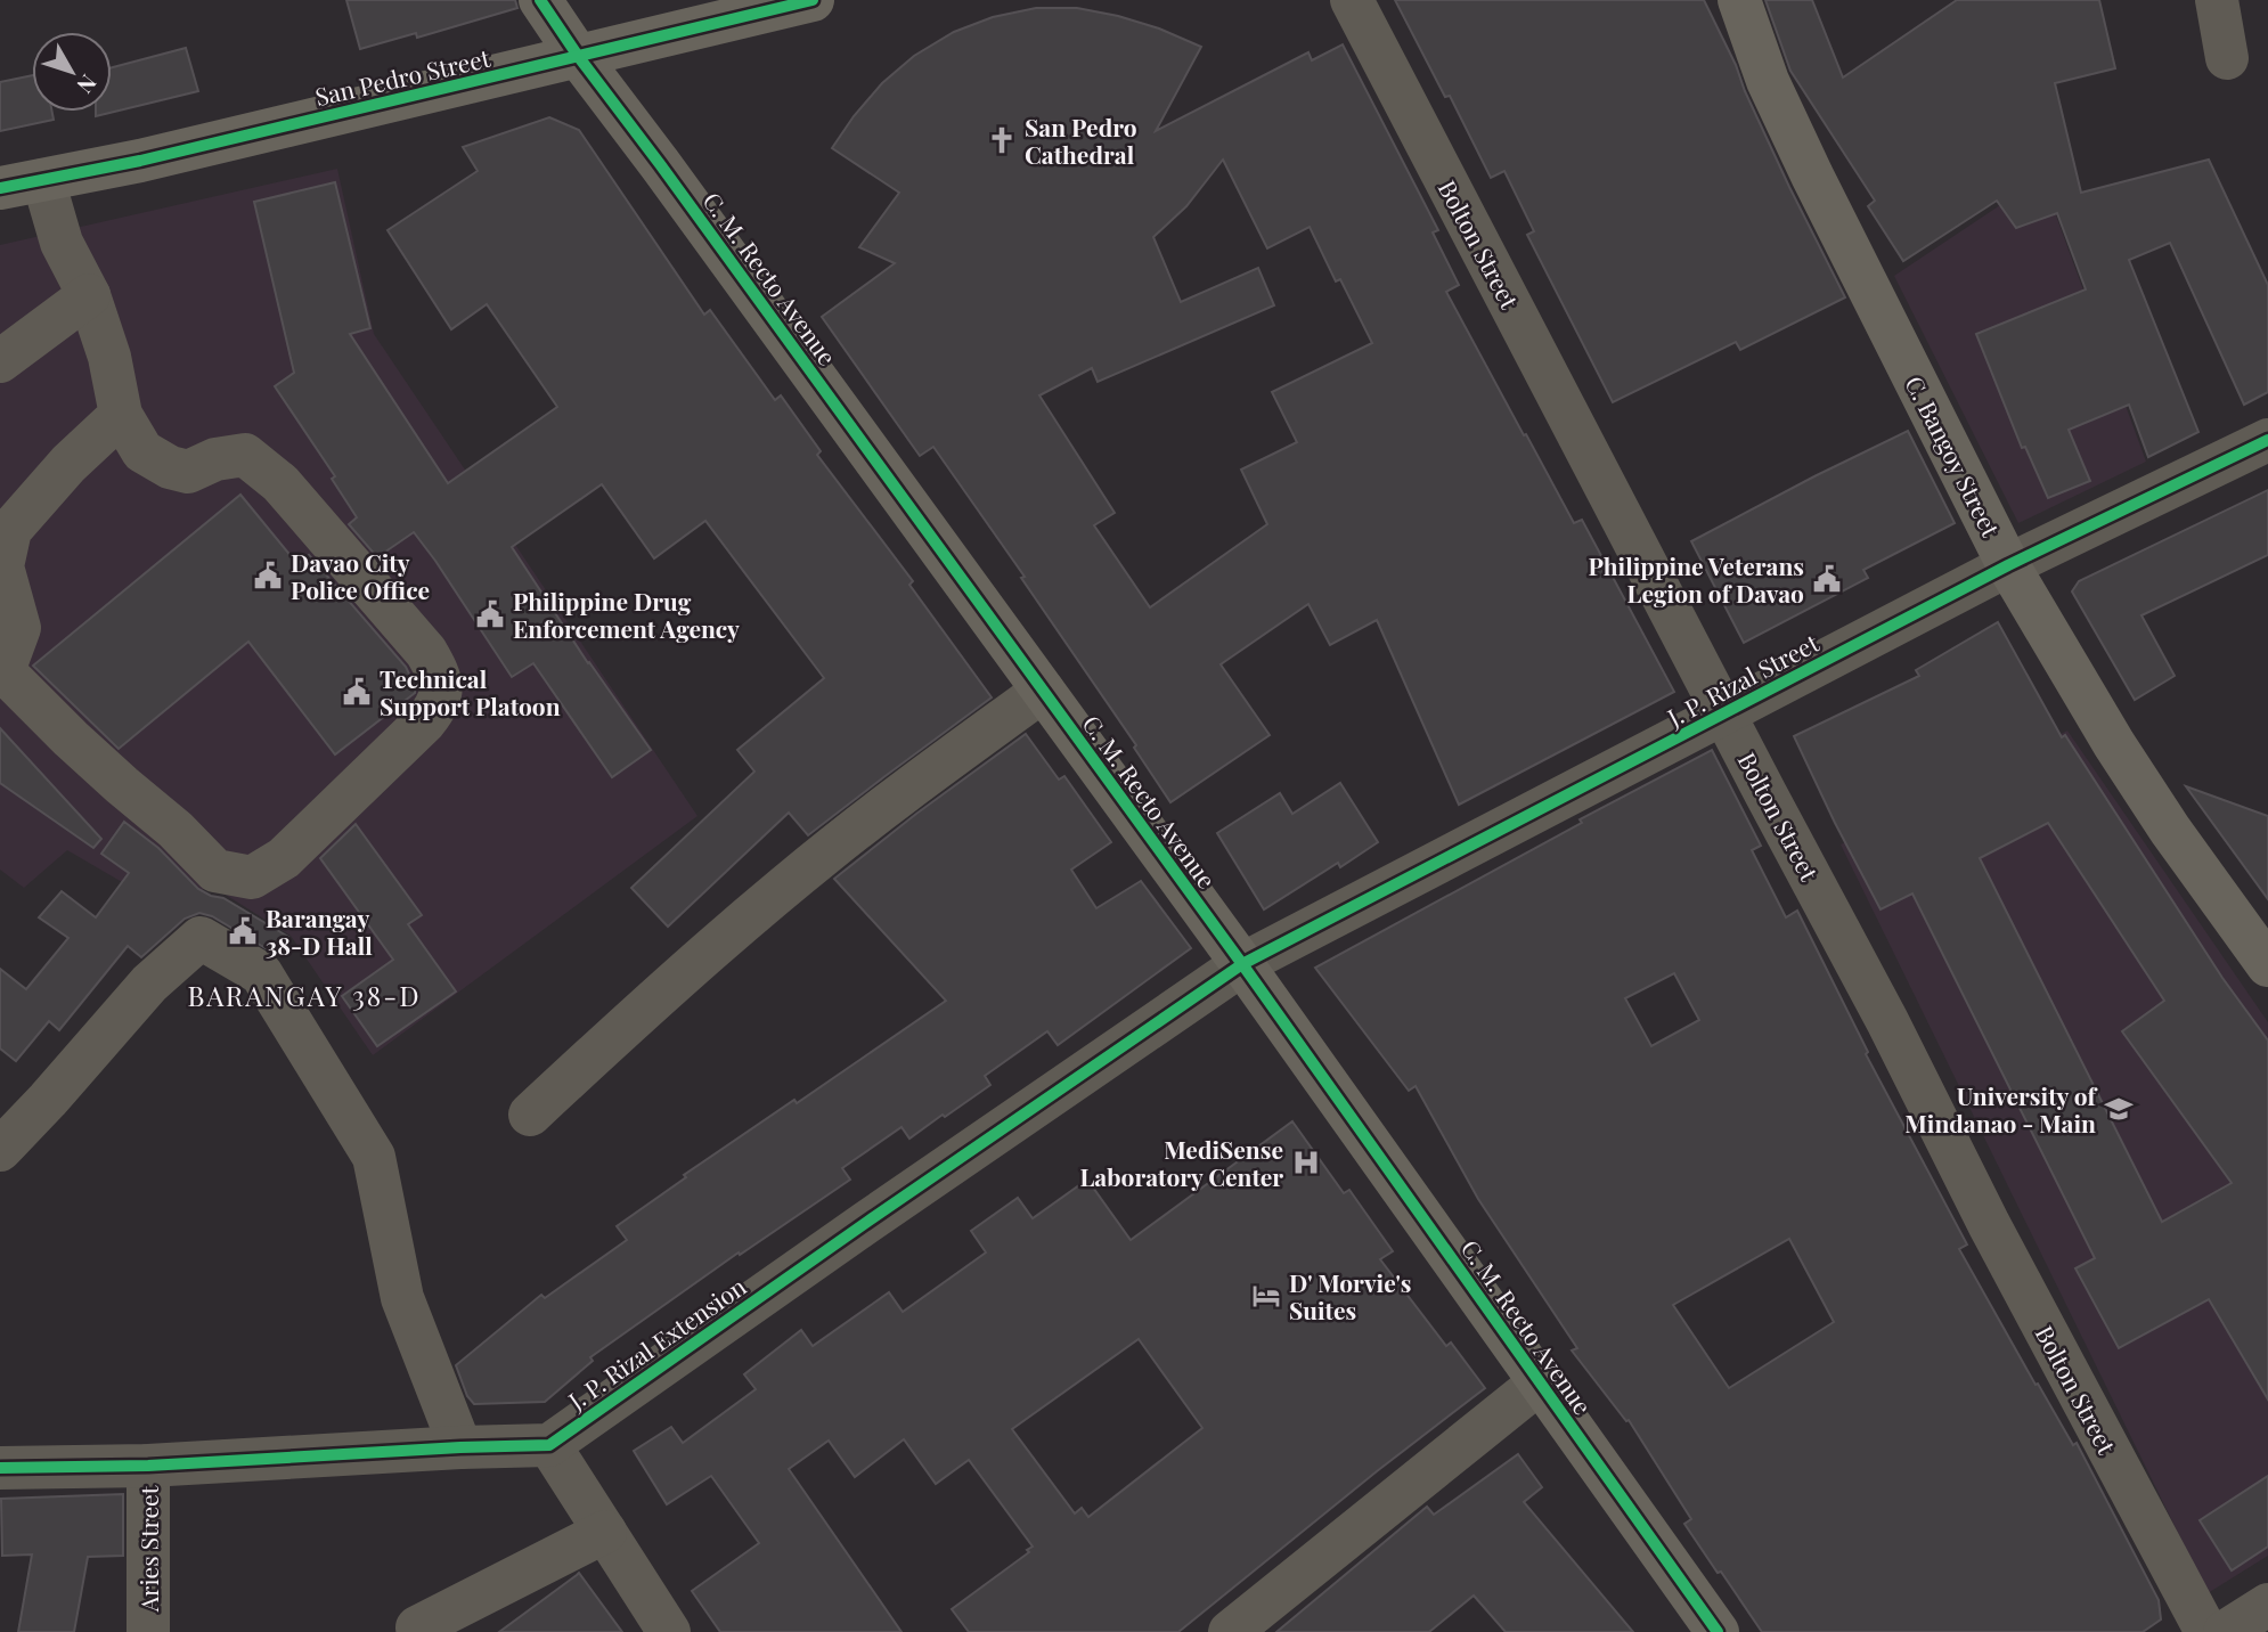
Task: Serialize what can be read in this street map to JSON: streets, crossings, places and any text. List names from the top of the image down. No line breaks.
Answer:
{"streets":{"main road":["San Pedro Street","C. M. Recto Avenue","C. Bangoy Street"],"street":["Bolton Street","J. P. Rizal Street","J. P. Rizal Extension","Aries Street"]},"crossings":[["San Pedro Street","C. M. Recto Avenue"],["Bolton Street","J. P. Rizal Street"],["C. M. Recto Avenue","J. P. Rizal Street"],["C. M. Recto Avenue","J. P. Rizal Extension"],["C. Bangoy Street","J. P. Rizal Street"],["J. P. Rizal Street","J. P. Rizal Extension"]],"districts":["BARANGAY 38-D"],"places":{"church":["San Pedro Cathedral"],"public building":["Davao City Police Office","Philippine Veterans Legion of Davao","Philippine Drug Enforcement Agency","Technical Support Platoon","Barangay 38-D Hall"],"school or university":["University of Mindanao - Main"],"hospital":["MediSense Laboratory Center"],"hotel":["D' Morvie's Suites"]},"north":"bottom right"}
